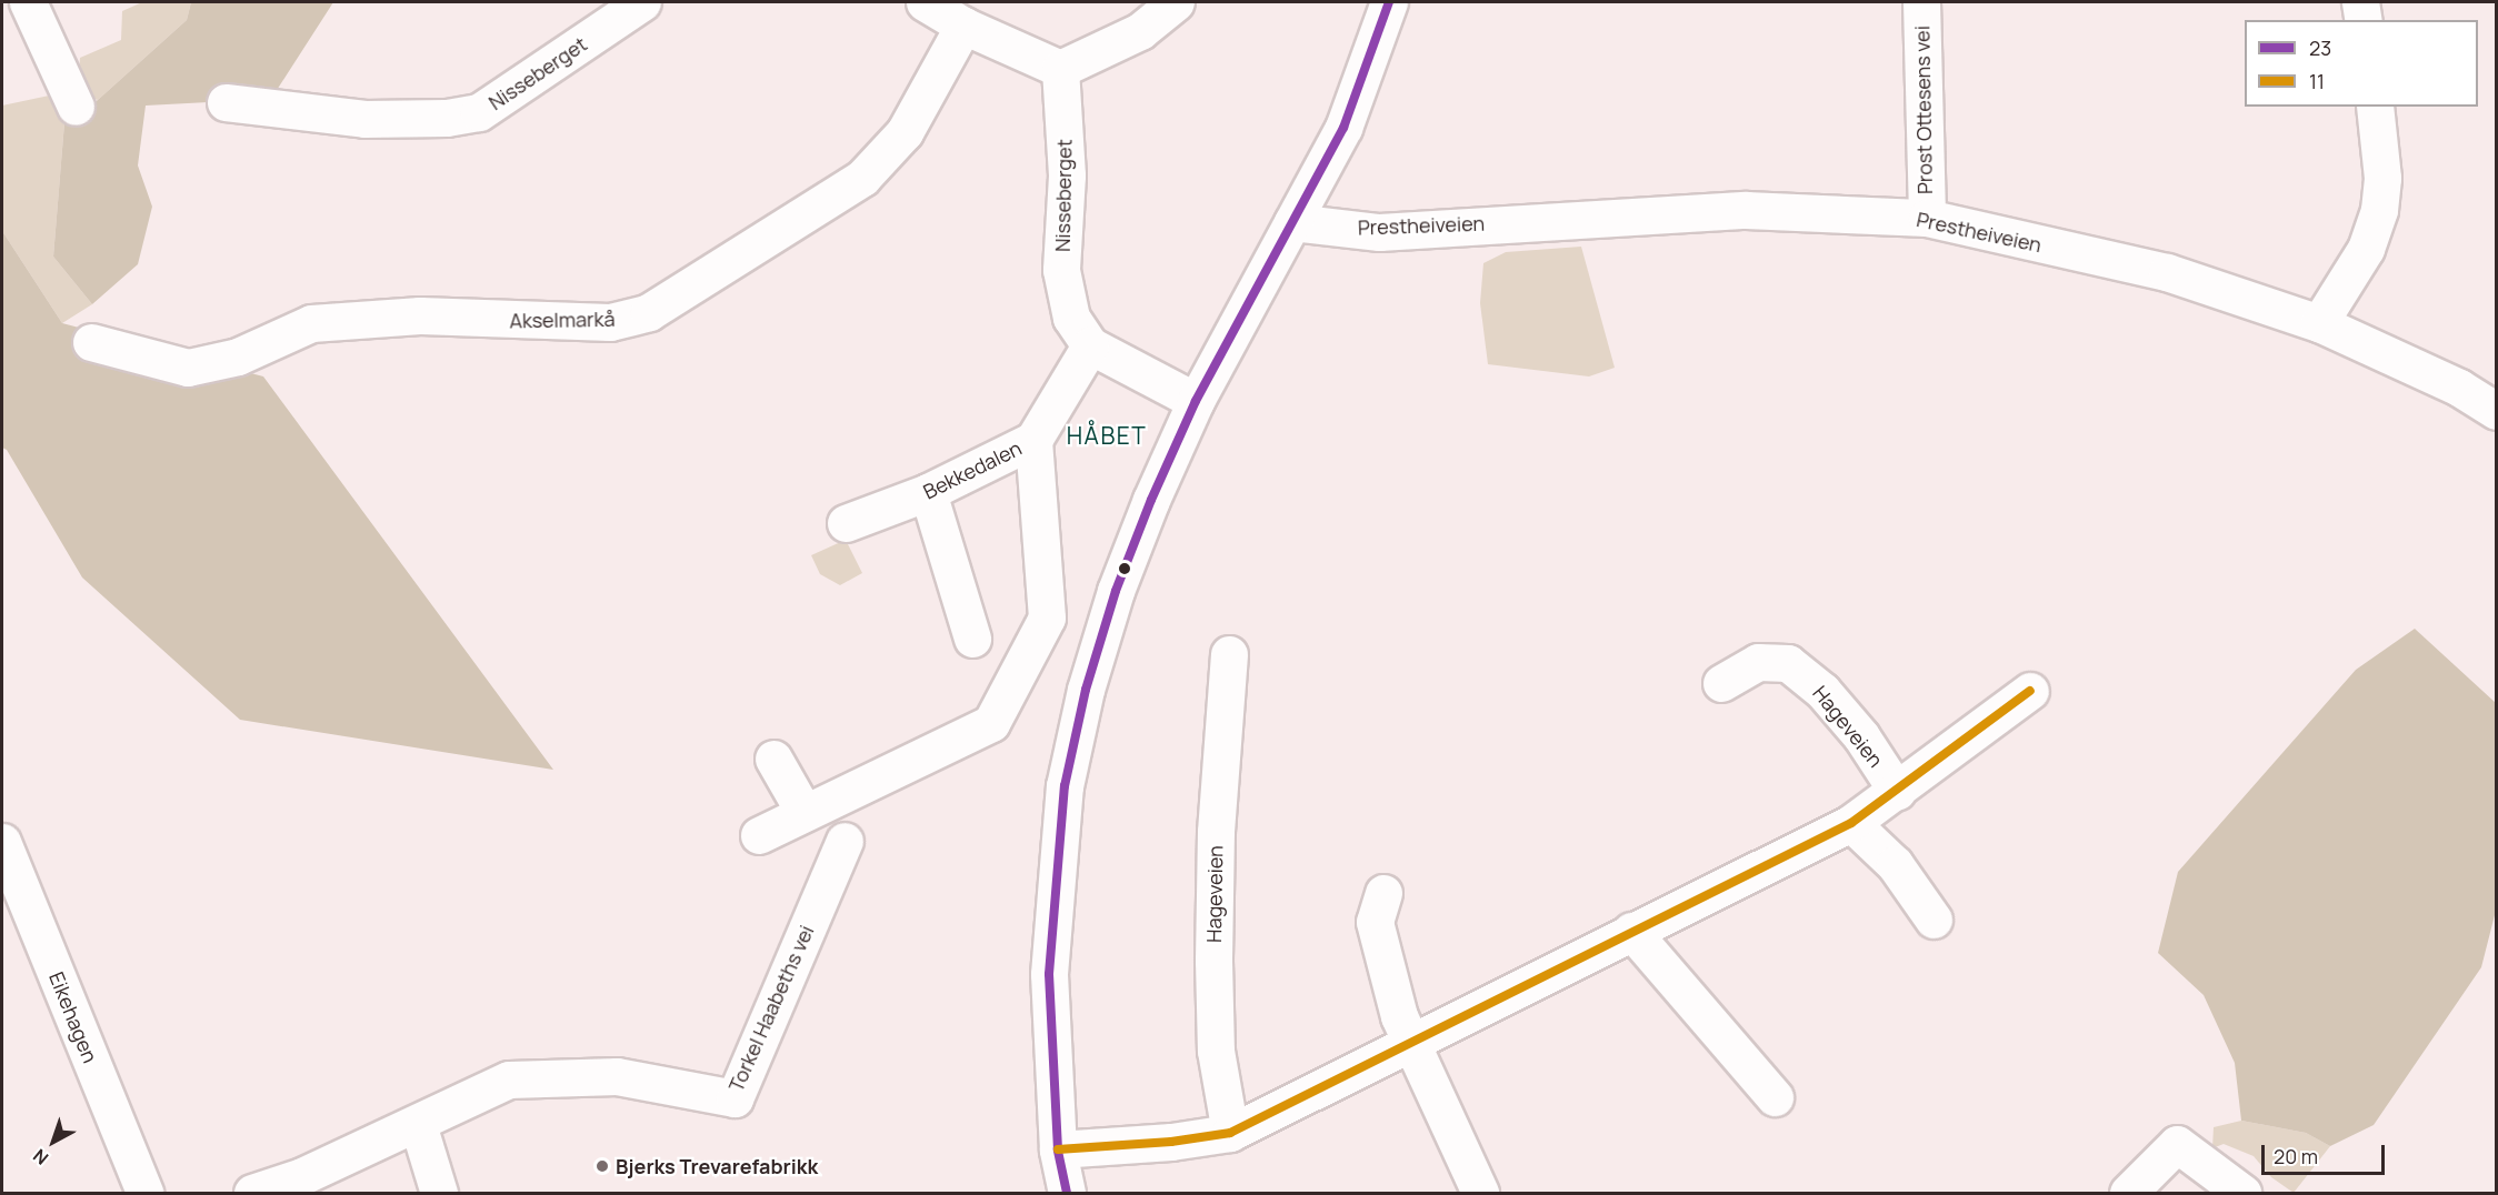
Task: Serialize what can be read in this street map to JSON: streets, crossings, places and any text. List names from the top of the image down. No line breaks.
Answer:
{"streets":{"street":["Nisseberget","Prost Ottesens vei","Prestheiveien","Akselmarkå","Bekkedalen","Hageveien","Torkel Haabeths vei","Eikehagen"]},"crossings":[["Nisseberget","Bekkedalen"],["Prost Ottesens vei","Prestheiveien"]],"districts":["HÅBET"],"places":["Bjerks Trevarefabrikk"],"lines":["transit line 23","transit line 11"],"legend":["23","11"],"scale_bar":"20 m","north":"bottom left"}
